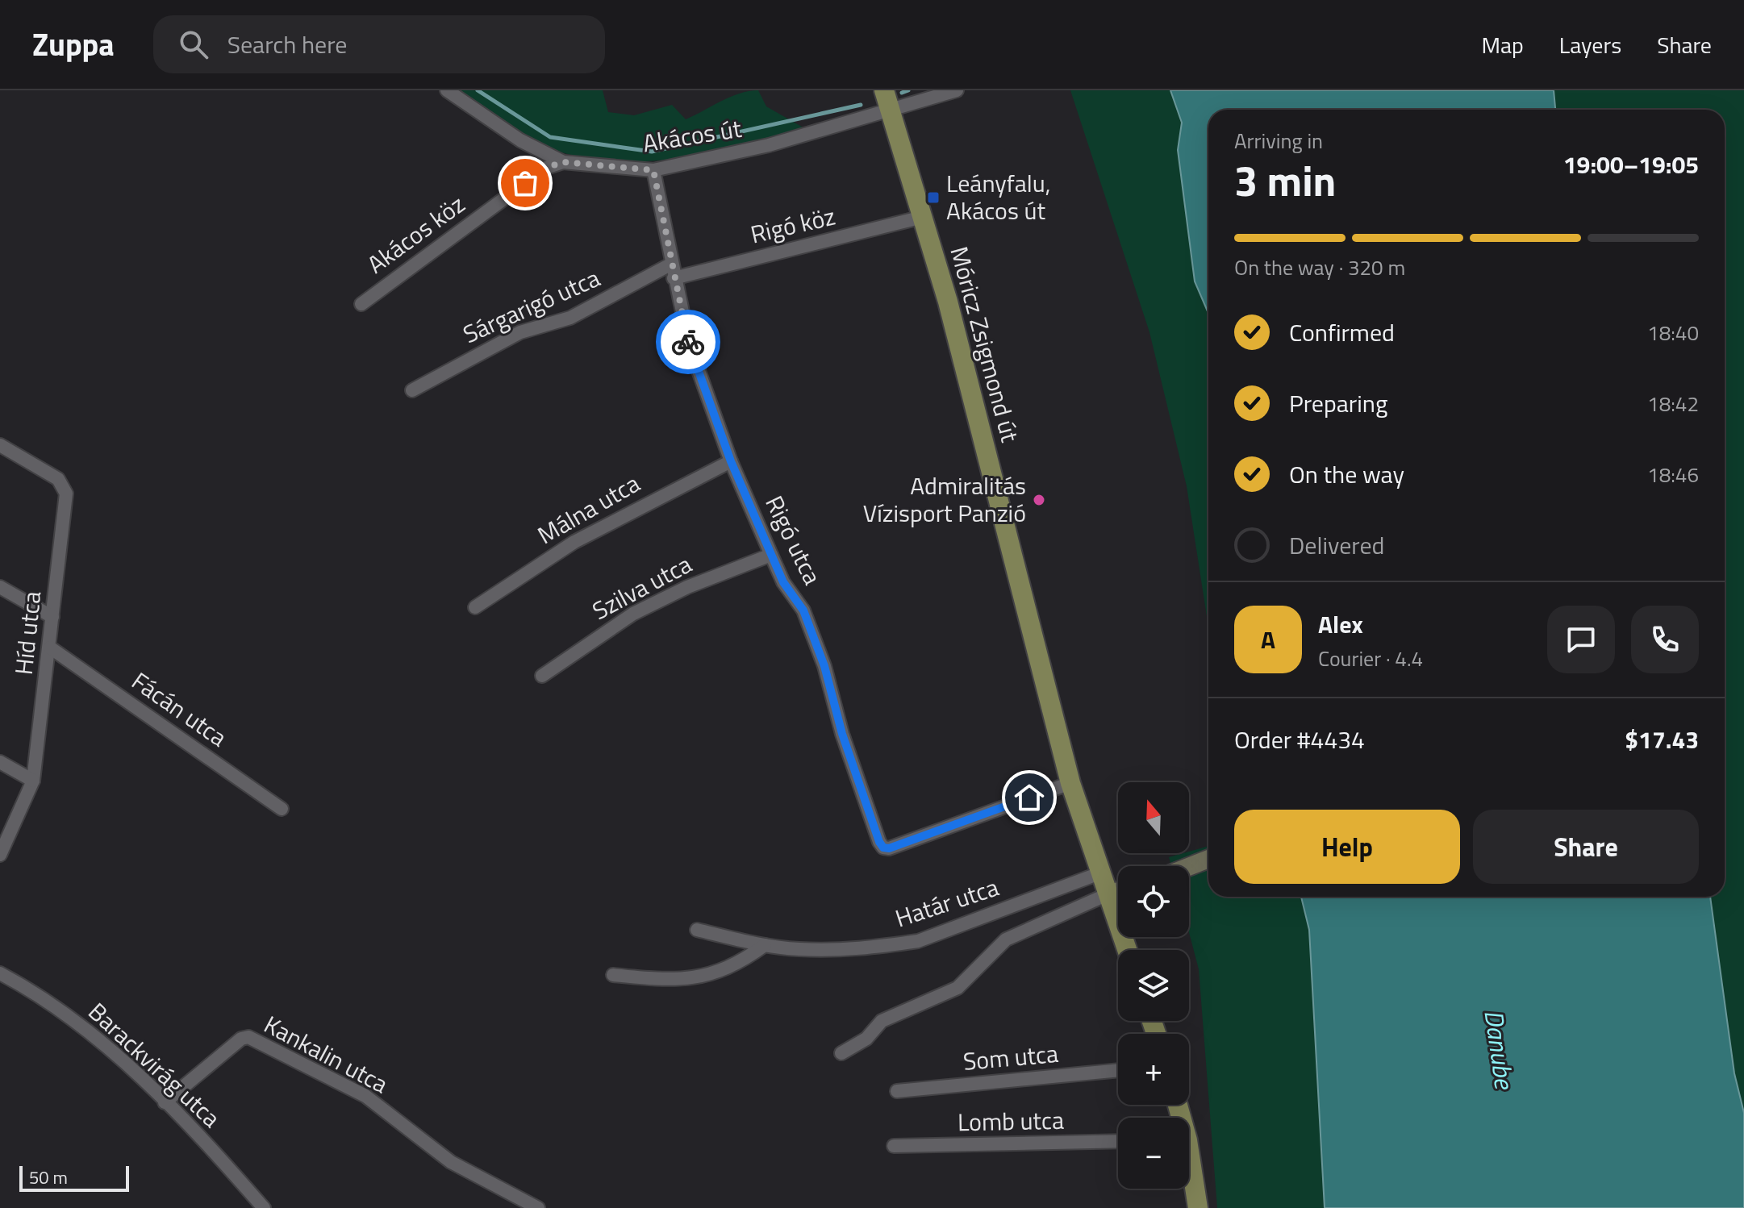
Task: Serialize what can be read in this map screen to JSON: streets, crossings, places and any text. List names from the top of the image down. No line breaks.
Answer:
{"streets":{"main road":["Móricz Zsigmond út"],"street":["Akácos út","Rigó köz","Akácos köz","Sárgarigó utca","Málna utca","Rigó utca","Szilva utca","Híd utca","Fácán utca","Határ utca","Kankalin utca","Som utca","Barackvirág utca","Lomb utca"]},"crossings":[["Akácos út","Akácos köz"],["Akácos út","Móricz Zsigmond út"],["Akácos út","Rigó utca"],["Rigó köz","Sárgarigó utca"],["Rigó köz","Móricz Zsigmond út"],["Rigó köz","Rigó utca"],["Sárgarigó utca","Rigó utca"],["Móricz Zsigmond út","Rigó utca"],["Móricz Zsigmond út","Határ utca"],["Málna utca","Rigó utca"],["Rigó utca","Szilva utca"],["Híd utca","Fácán utca"],["Kankalin utca","Barackvirág utca"]],"water":["Danube"],"places":{"transit":["Leányfalu, Akácos út"],"other":["Admiralitás Vízisport Panzió"]},"scale_bar":"50 m","north":"top","page":{"header":"Zuppa","search":"Search here","nav":["Map","Layers","Share"],"heading":["3 min","Arriving in","19:00–19:05"],"panel":["Alex","Courier · 4.4","Order #4434","$17.43"],"bar":"On the way · 320 m","list":[["Confirmed","18:40"],["Preparing","18:42"],["On the way","18:46"],"Delivered"],"round":"A","map_buttons":["+","−"],"buttons":["Help","Share"],"scale":"50 m"}}
